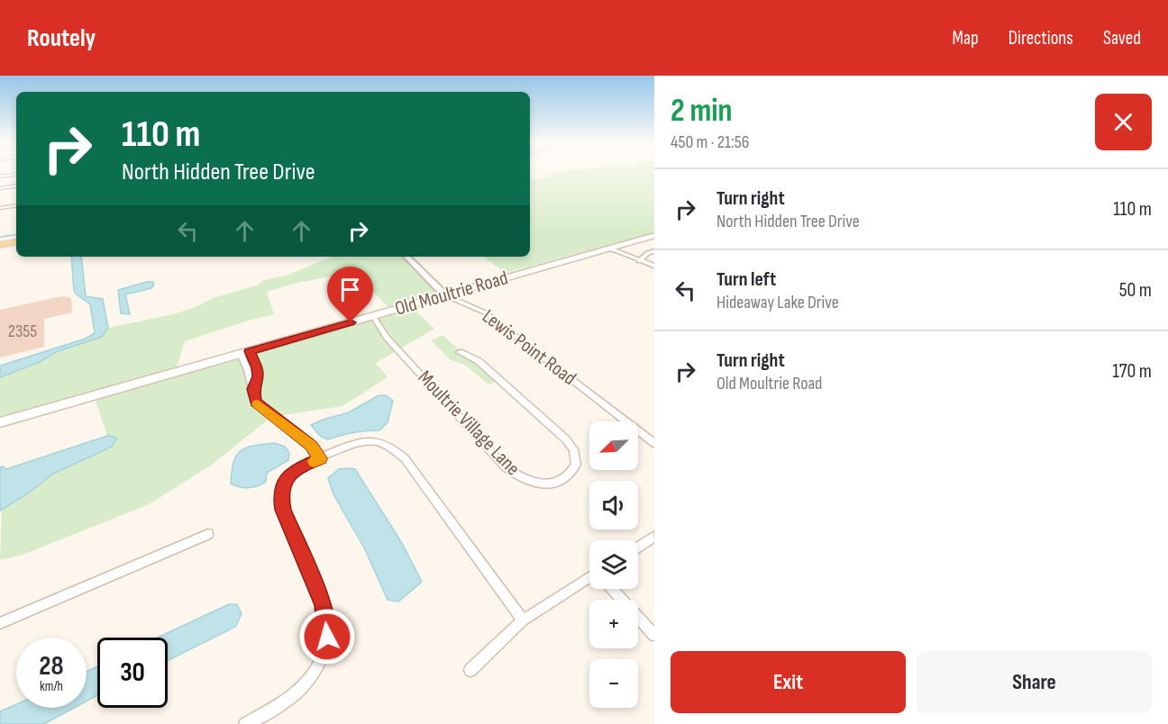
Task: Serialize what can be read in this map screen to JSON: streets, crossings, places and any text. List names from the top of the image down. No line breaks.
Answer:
{"streets":{"main road":["Old Moultrie Road"],"street":["Lewis Point Road","Moultrie Village Lane"]},"crossings":[["Old Moultrie Road","Lewis Point Road"],["Old Moultrie Road","Moultrie Village Lane"]],"house_numbers":["2355"],"north":"bottom left","page":{"header":"Routely","nav":["Map","Directions","Saved"],"heading":["2 min","450 m · 21:56"],"turn":["110 m","North Hidden Tree Drive"],"list":[{"name":"Turn right","note":"North Hidden Tree Drive","value":"110 m"},{"name":"Turn left","note":"Hideaway Lake Drive","value":"50 m"},{"name":"Turn right","note":"Old Moultrie Road","value":"170 m"}],"map_buttons":["+","−"],"speed":"28 km/h","limit":"30","buttons":["Exit","Share"]}}
